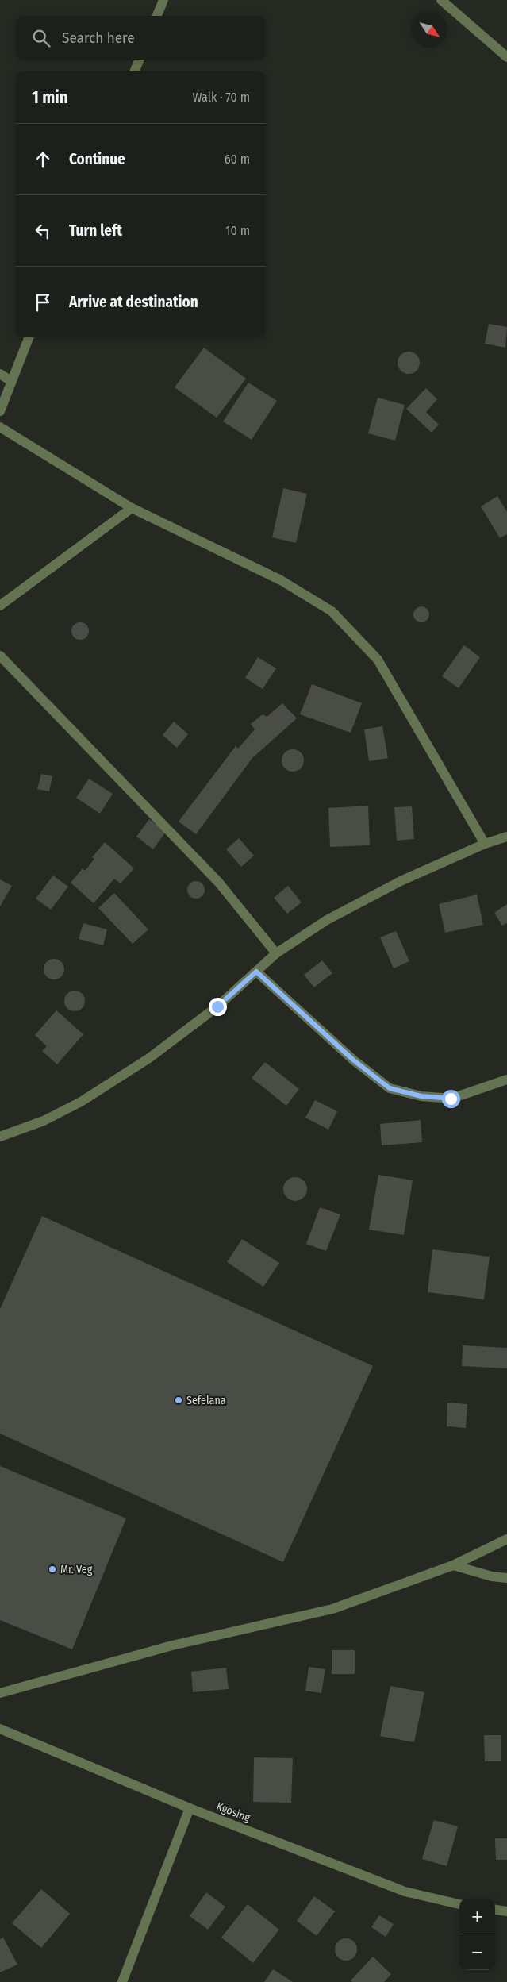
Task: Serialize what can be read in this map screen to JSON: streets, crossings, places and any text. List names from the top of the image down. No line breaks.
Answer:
{"streets":{"street":["Kgosing"]},"places":["Sefelana","Mr. Veg"],"north":"bottom right","page":{"search":"Search here","heading":["1 min","Walk · 70 m"],"list":[["Continue","60 m"],["Turn left","10 m"],"Arrive at destination"],"map_buttons":["+","−"]}}
